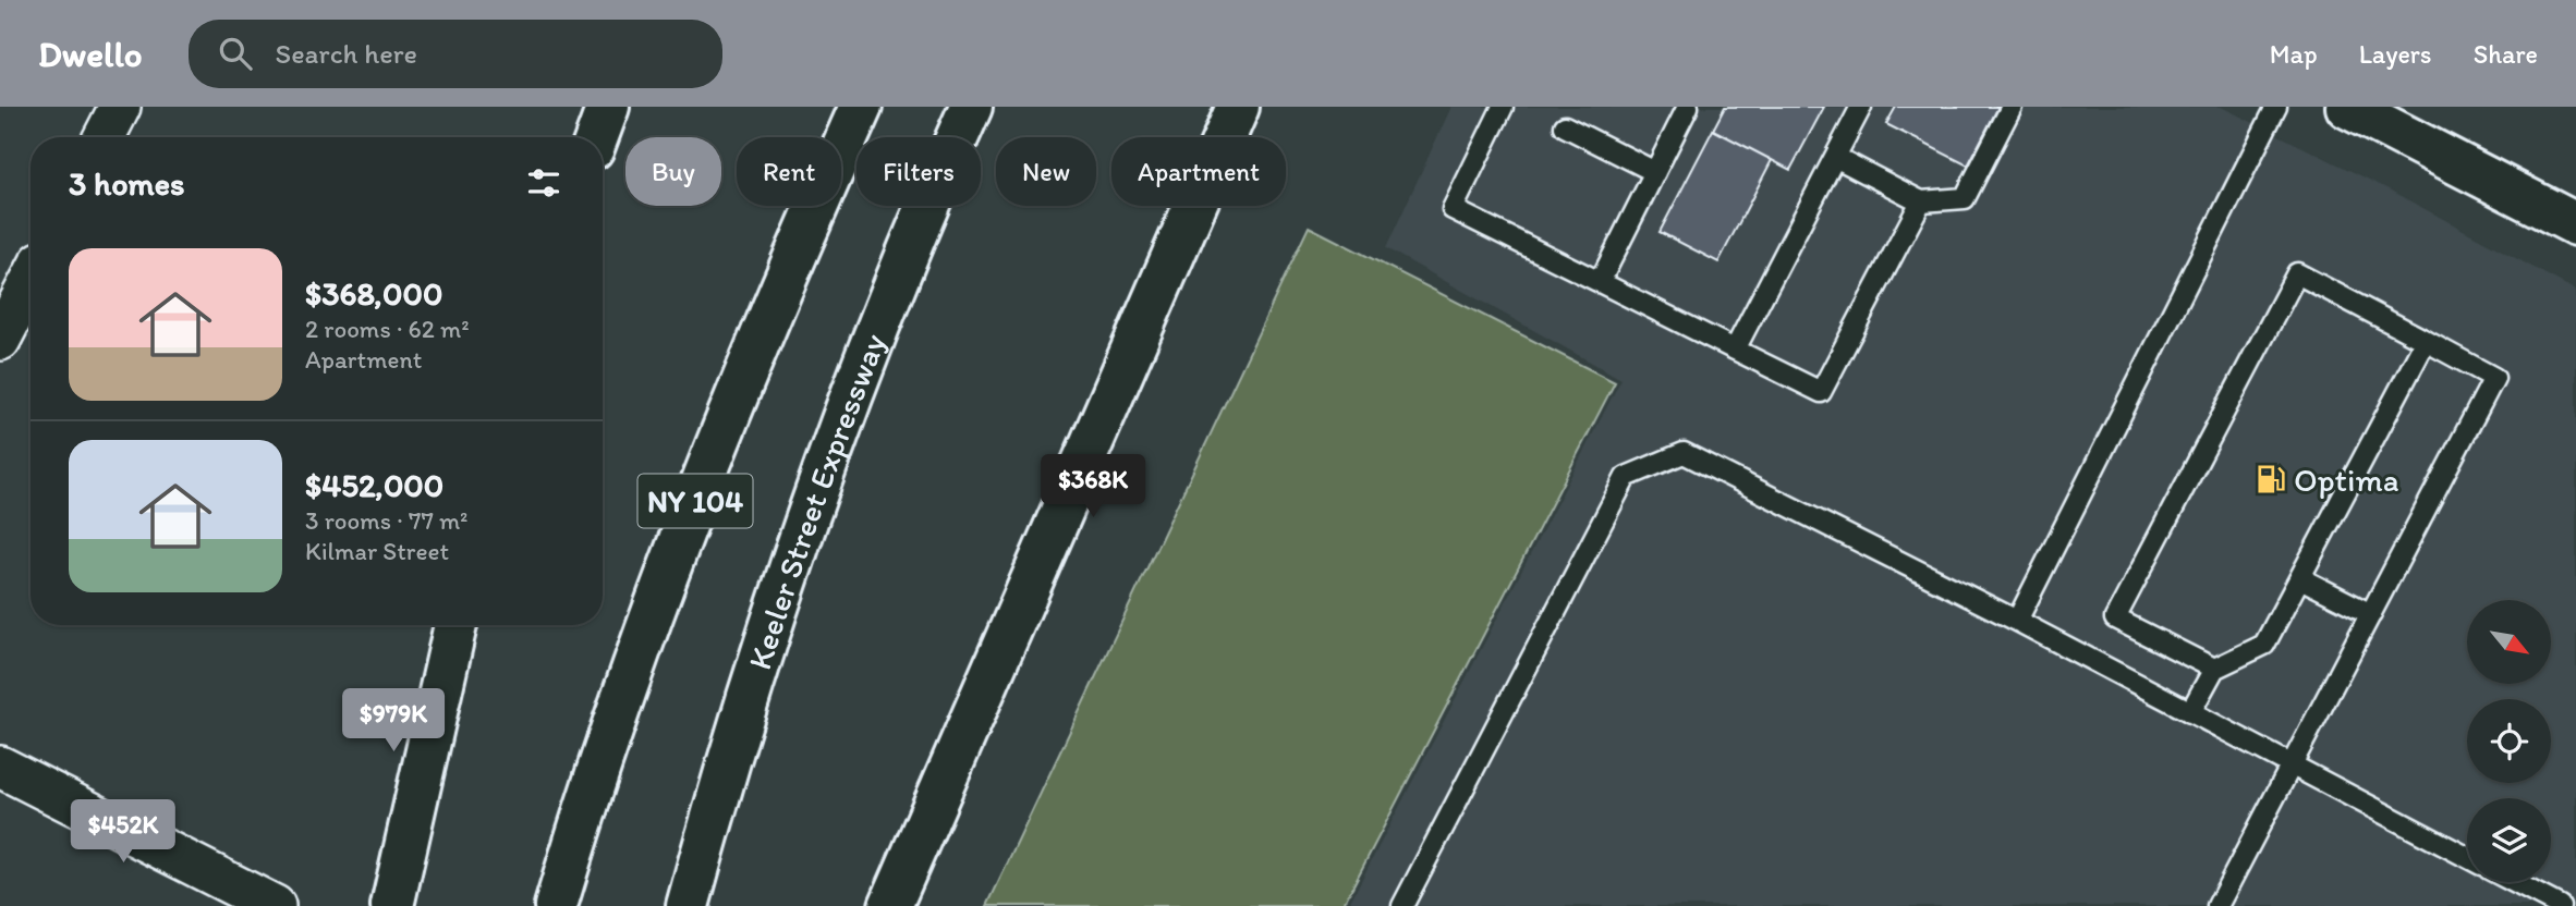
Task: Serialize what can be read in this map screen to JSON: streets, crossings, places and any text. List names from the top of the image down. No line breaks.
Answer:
{"streets":{"main road":["NY 104","Keeler Street Expressway"]},"places":{"fuel station":["Optima"]},"north":"bottom right","page":{"header":"Dwello","search":"Search here","nav":["Map","Layers","Share"],"chip":["Buy","Rent","Filters","New","Apartment"],"heading":"3 homes","list":[{"name":"$368,000","note":"2 rooms · 62 m² · Apartment"},{"name":"$452,000","note":"3 rooms · 77 m² · Kilmar Street"}],"price":["$368K","$979K","$452K"]}}
